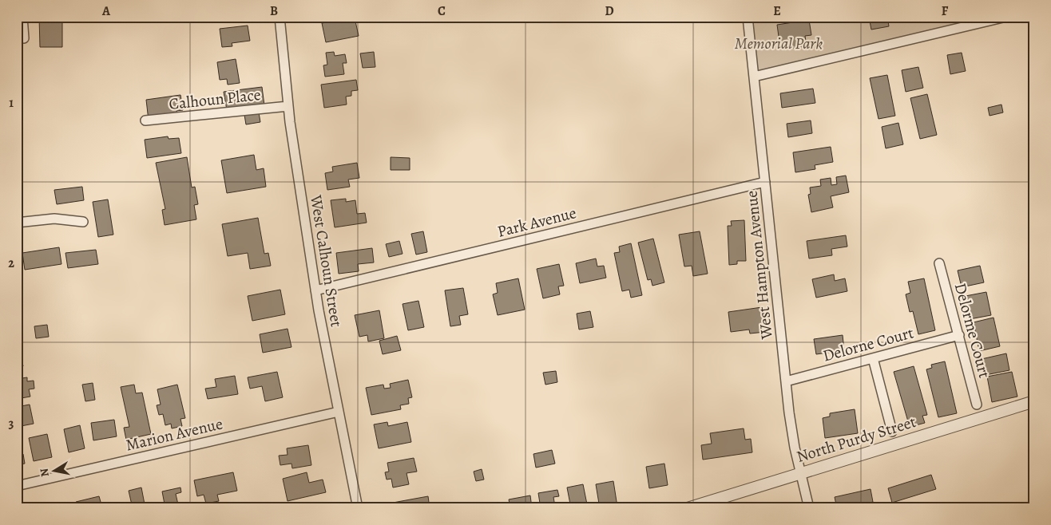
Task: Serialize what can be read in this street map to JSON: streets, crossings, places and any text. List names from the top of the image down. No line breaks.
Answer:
{"streets":{"street":["Calhoun Place","Park Avenue","West Calhoun Street","West Hampton Avenue","Delorme Court","Delorne Court","Marion Avenue","North Purdy Street"]},"crossings":[["Calhoun Place","West Calhoun Street"],["Park Avenue","West Calhoun Street"],["Park Avenue","West Hampton Avenue"],["West Calhoun Street","Marion Avenue"],["West Hampton Avenue","Delorne Court"],["West Hampton Avenue","North Purdy Street"],["Delorme Court","Delorne Court"]],"parks":["Memorial Park"],"north":"left","grid":{"columns":["A","B","C","D","E","F"],"rows":["1","2","3"]}}
